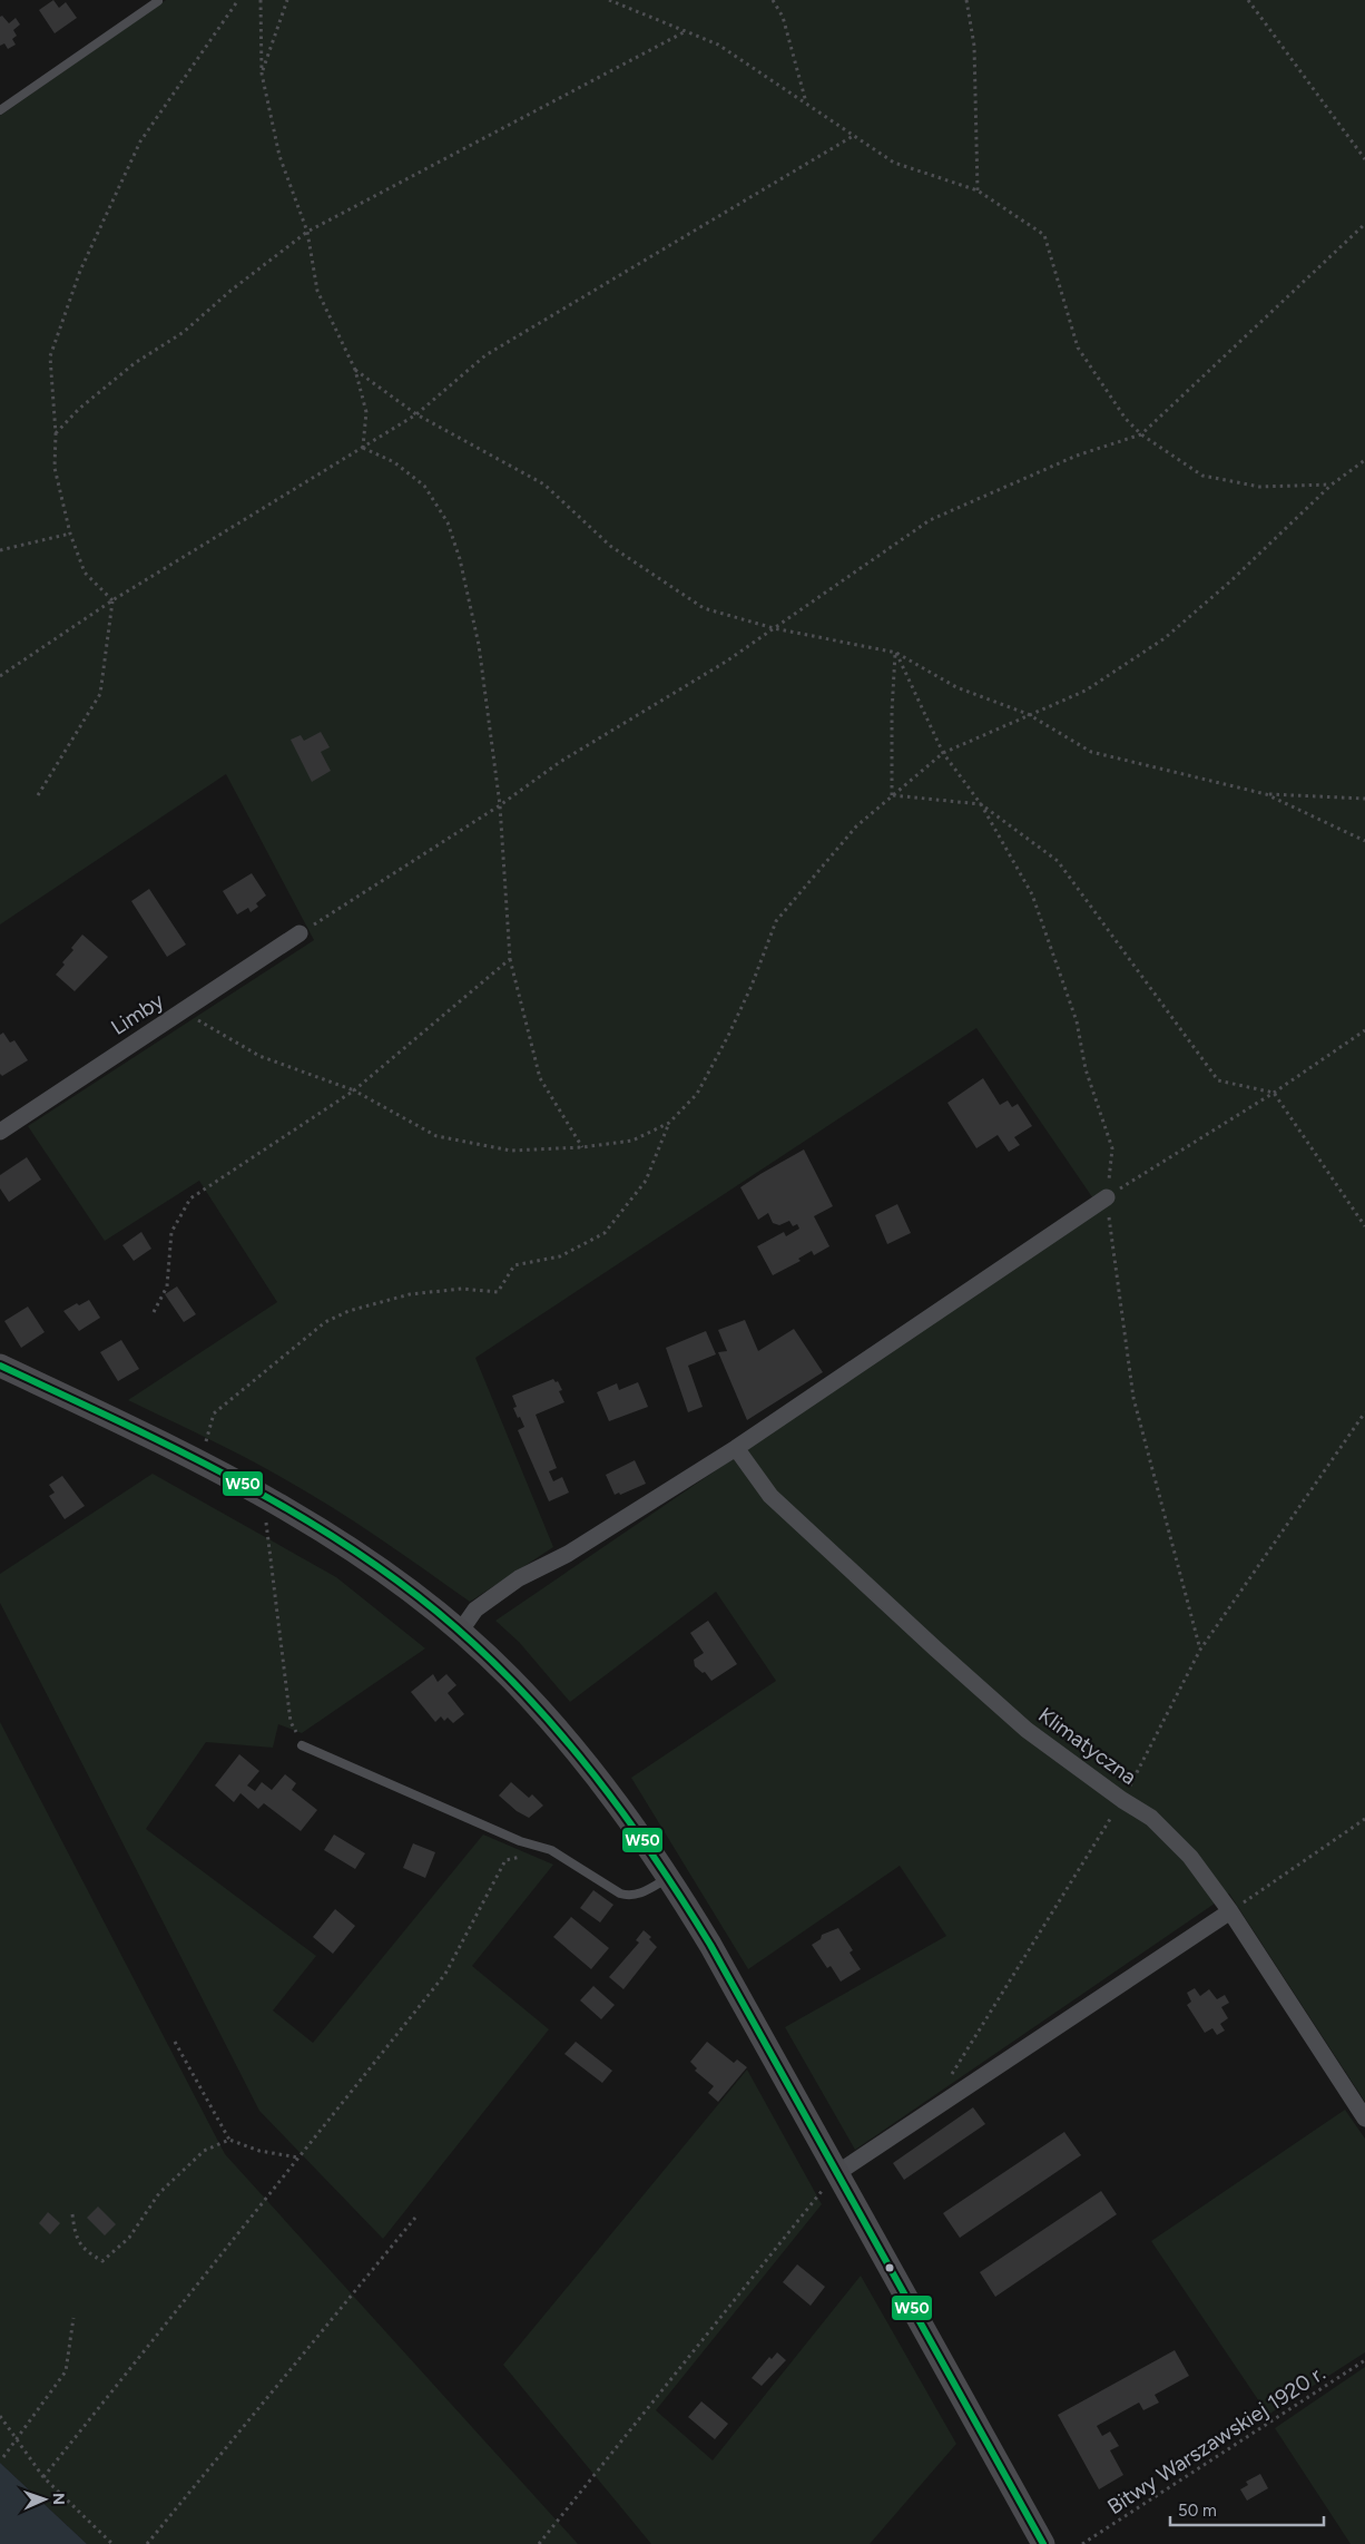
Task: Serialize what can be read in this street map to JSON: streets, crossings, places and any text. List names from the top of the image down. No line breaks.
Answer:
{"streets":{"street":["Limby","Klimatyczna"],"path":["Bitwy Warszawskiej 1920 r."]},"lines":["transit line W50"],"scale_bar":"50 m","north":"right"}
